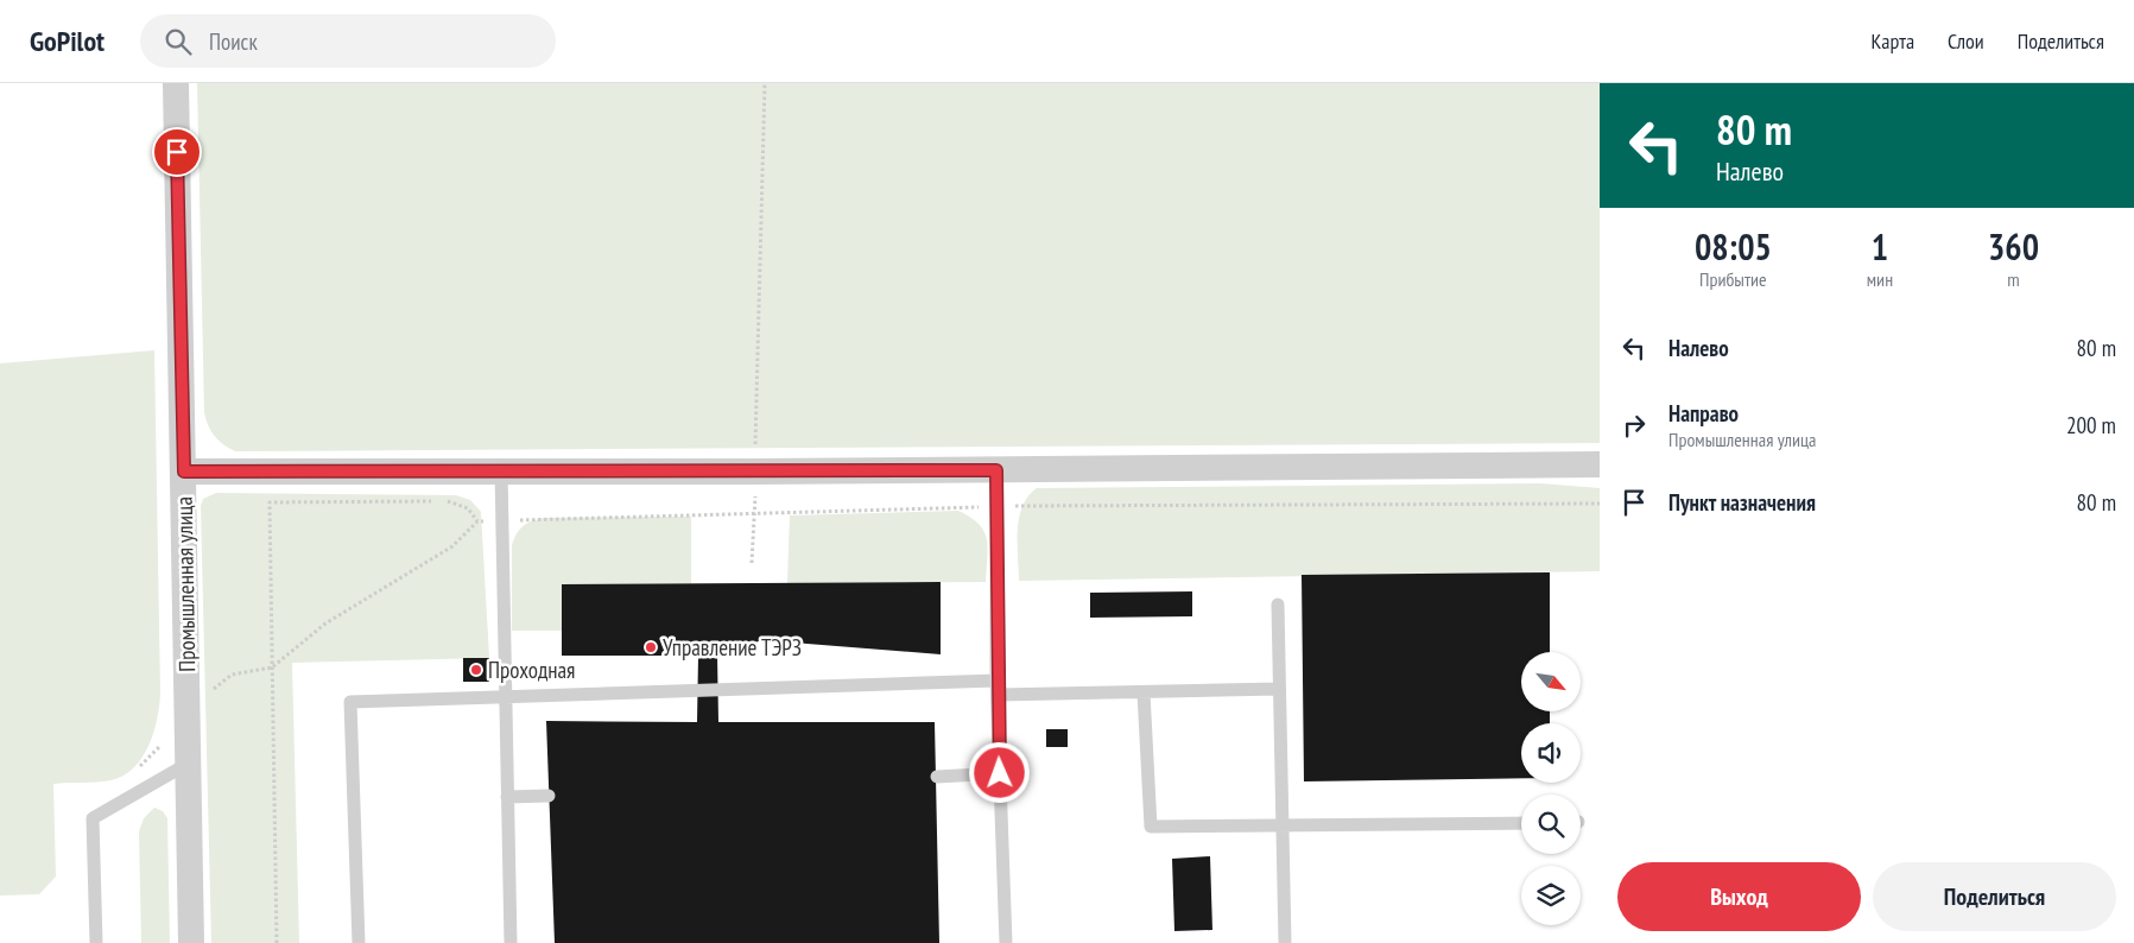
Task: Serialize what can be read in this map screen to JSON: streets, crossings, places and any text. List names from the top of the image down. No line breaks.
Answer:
{"streets":{"street":["Промышленная улица"]},"places":["Управление ТЭРЗ","Проходная"],"north":"bottom right","page":{"header":"GoPilot","search":"Поиск","nav":["Карта","Слои","Поделиться"],"turn":["80 m","Налево"],"eta":["08:05","Прибытие","1","мин","360","m"],"list":[{"name":"Налево","value":"80 m"},{"name":"Направо","note":"Промышленная улица","value":"200 m"},{"name":"Пункт назначения","value":"80 m"}],"buttons":["Выход","Поделиться"]}}
